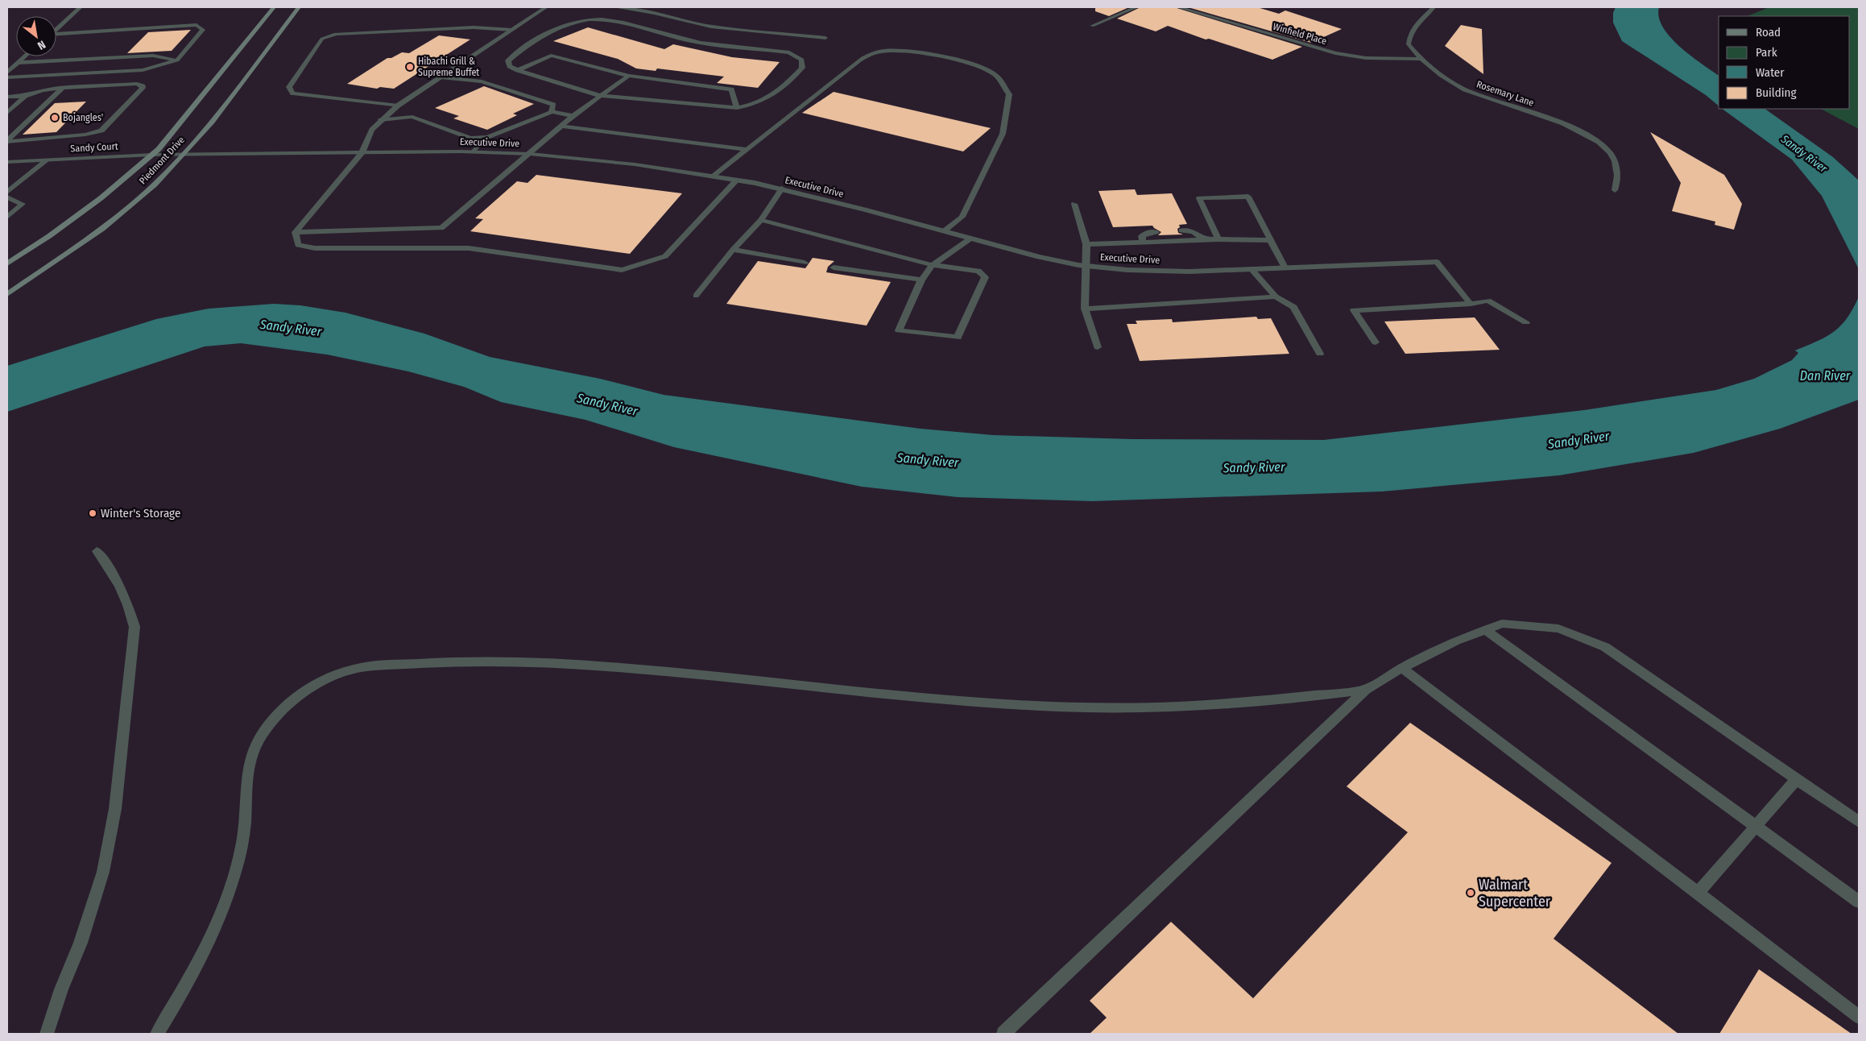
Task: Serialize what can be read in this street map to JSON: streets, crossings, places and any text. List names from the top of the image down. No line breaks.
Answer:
{"streets":{"main road":["Piedmont Drive"],"street":["Winfield Place","Rosemary Lane","Executive Drive","Sandy Court"]},"crossings":[["Winfield Place","Rosemary Lane"],["Executive Drive","Sandy Court"],["Executive Drive","Piedmont Drive"],["Sandy Court","Piedmont Drive"]],"water":["Sandy River","Dan River"],"places":["Hibachi Grill & Supreme Buffet","Bojangles'","Winter's Storage","Walmart Supercenter"],"legend":["Road","Park","Water","Building"],"north":"bottom right"}
